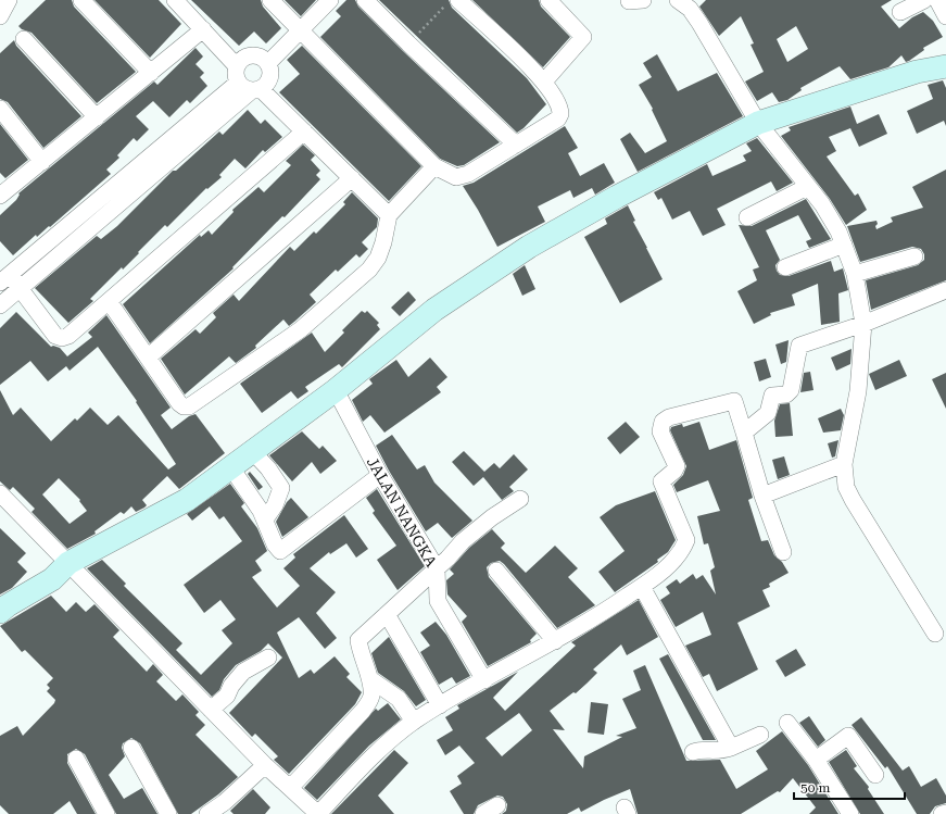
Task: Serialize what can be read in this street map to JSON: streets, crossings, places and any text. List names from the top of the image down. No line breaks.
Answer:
{"streets":{"street":["JALAN NANGKA"]},"scale_bar":"50 m"}
